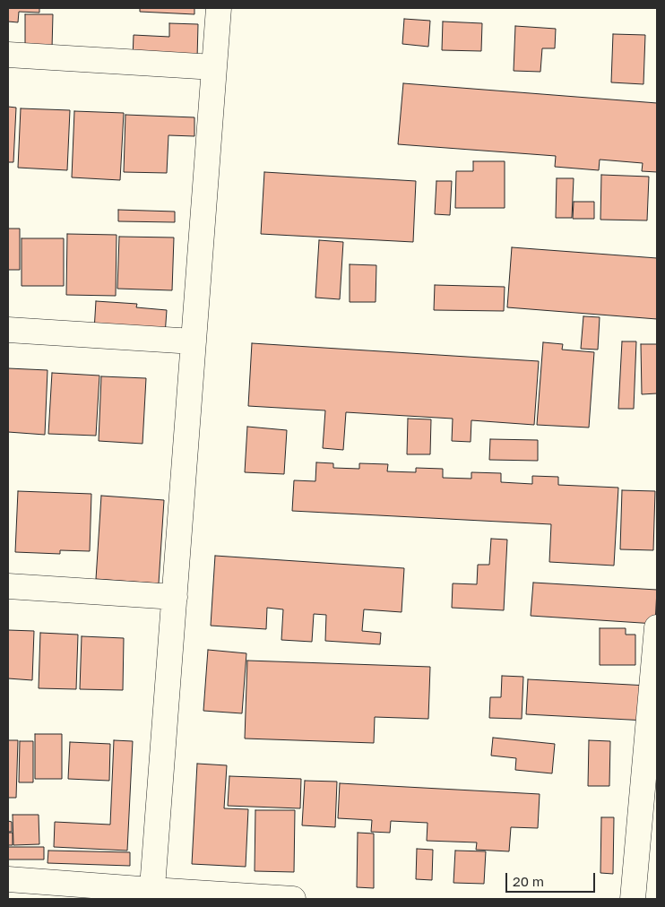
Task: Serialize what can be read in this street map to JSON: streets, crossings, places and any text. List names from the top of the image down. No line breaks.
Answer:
{"scale_bar":"20 m"}
